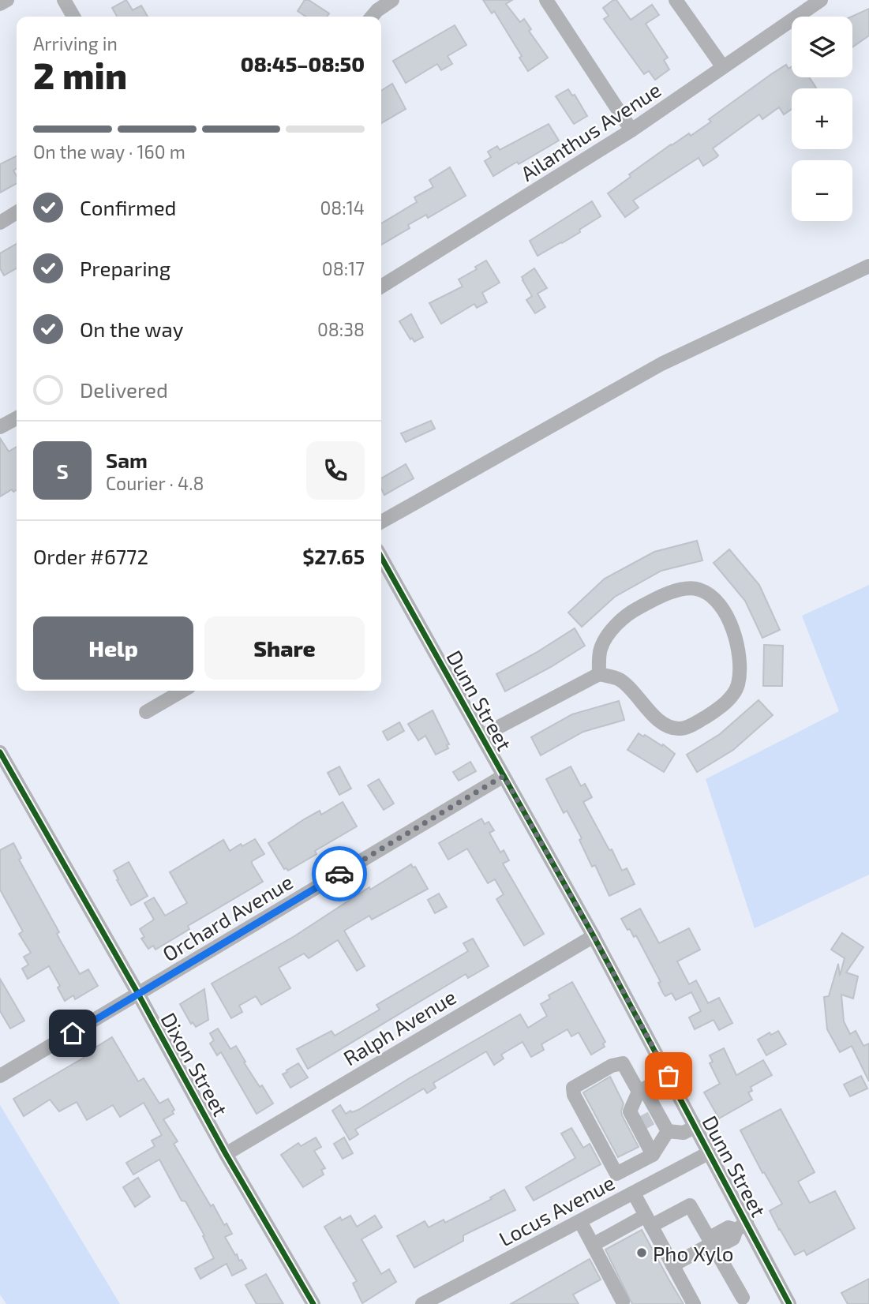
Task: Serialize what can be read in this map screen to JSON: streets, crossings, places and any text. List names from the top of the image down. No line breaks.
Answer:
{"streets":{"street":["Ailanthus Avenue","Dunn Street","Orchard Avenue","Ralph Avenue","Dixon Street","Locus Avenue"]},"crossings":[["Dunn Street","Orchard Avenue"],["Dunn Street","Ralph Avenue"],["Dunn Street","Locus Avenue"],["Orchard Avenue","Dixon Street"],["Ralph Avenue","Dixon Street"]],"places":["Pho Xylo"],"page":{"map_buttons":["+","−"],"heading":["2 min","Arriving in","08:45–08:50"],"panel":["Sam","Courier · 4.8","Order #6772","$27.65"],"bar":"On the way · 160 m","list":[["Confirmed","08:14"],["Preparing","08:17"],["On the way","08:38"],"Delivered"],"round":"S","buttons":["Help","Share"]}}
